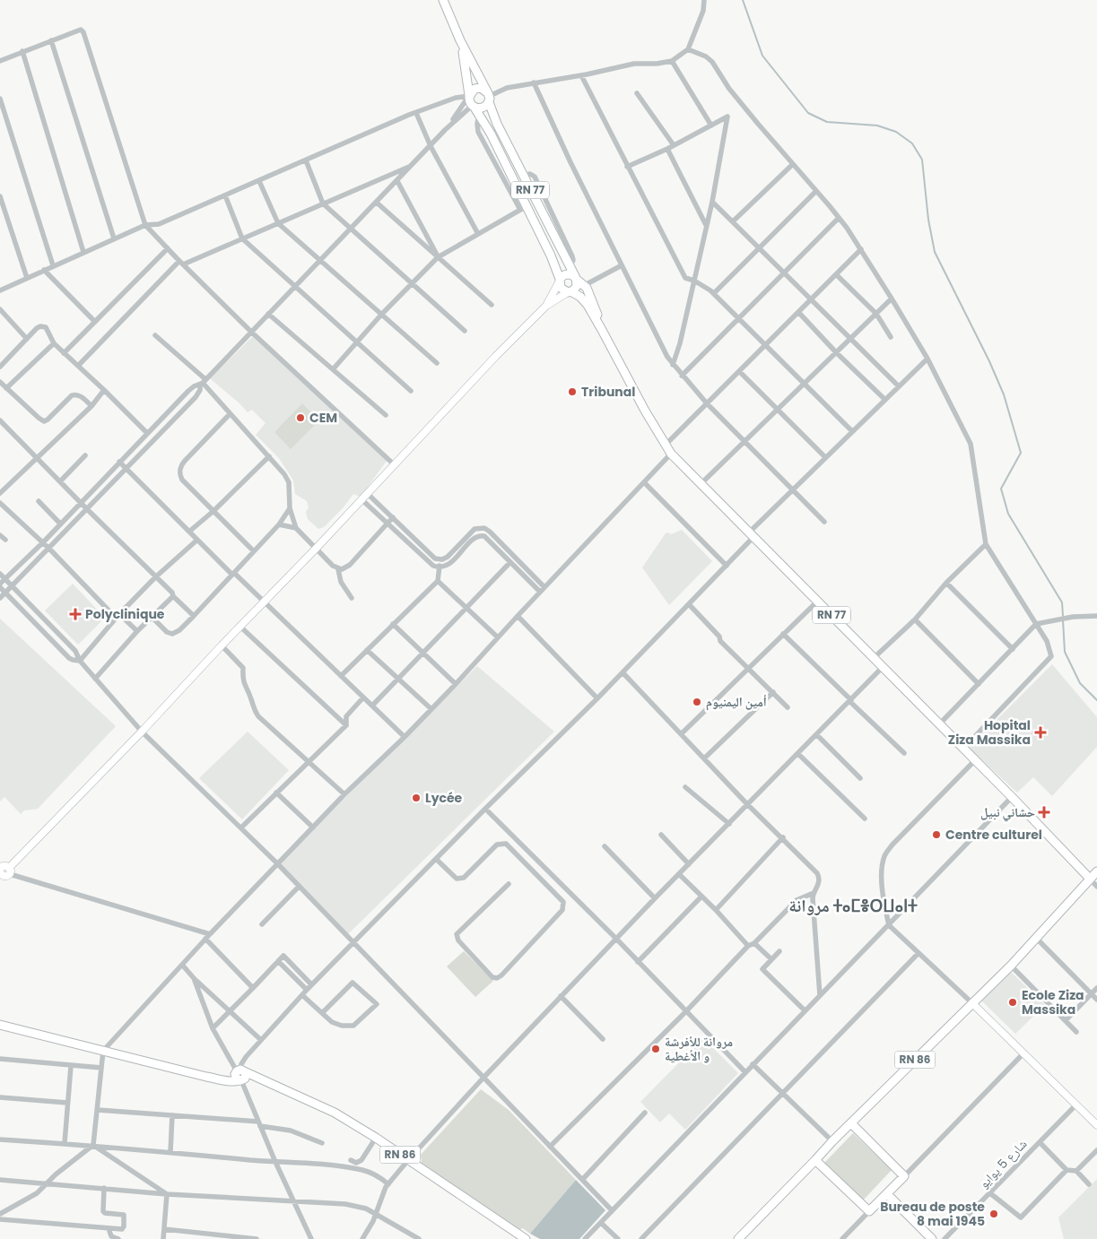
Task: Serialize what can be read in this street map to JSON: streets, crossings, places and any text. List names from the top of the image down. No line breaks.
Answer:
{"streets":{"main road":["RN 77","RN 86"],"street":["شارع 5 يوايو"]},"crossings":[["RN 77","RN 86"]],"districts":["مروانة ⵜⴰⵎⴻⵔⵡⴰⵏⵜ"],"places":{"other":["Tribunal","CEM","أمين اليمنيوم","Lycée","Centre culturel","Ecole Ziza Massika","مروانة للأفرشة و الأغطية","Bureau de poste 8 mai 1945"],"health":["Polyclinique","Hopital Ziza Massika","حشاني نبيل"]}}
